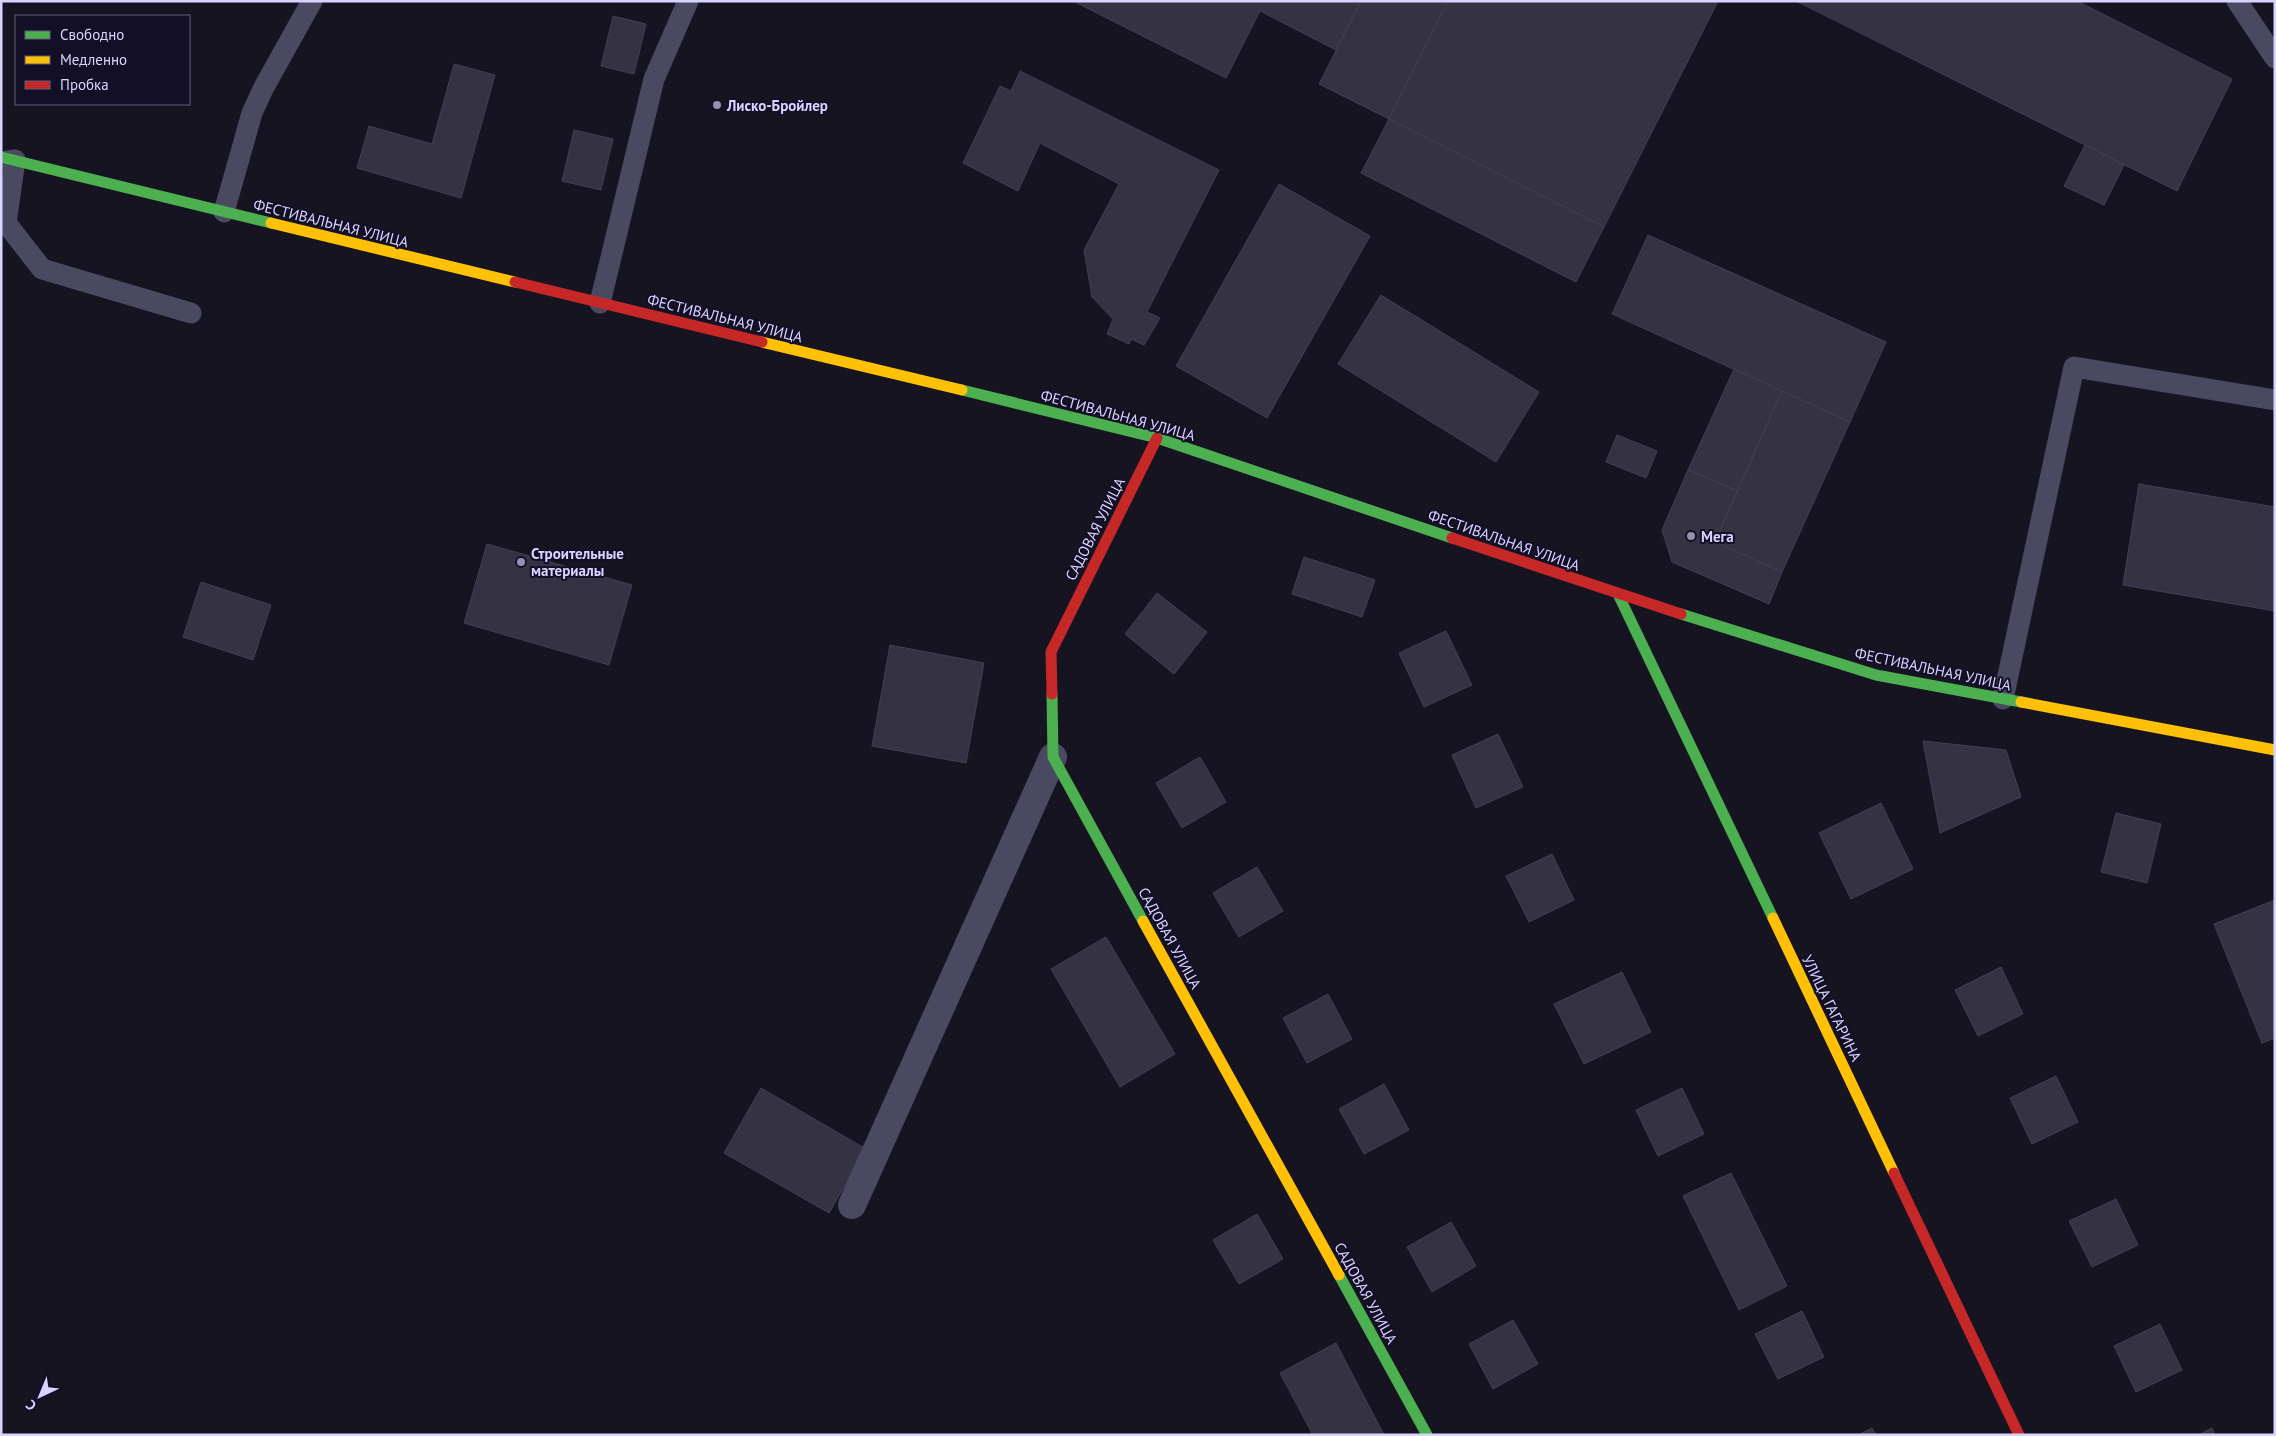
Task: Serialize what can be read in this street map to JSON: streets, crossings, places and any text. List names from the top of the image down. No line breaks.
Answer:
{"streets":{"main road":["ФЕСТИВАЛЬНАЯ УЛИЦА","САДОВАЯ УЛИЦА","УЛИЦА ГАГАРИНА"]},"crossings":[["ФЕСТИВАЛЬНАЯ УЛИЦА","САДОВАЯ УЛИЦА"],["ФЕСТИВАЛЬНАЯ УЛИЦА","УЛИЦА ГАГАРИНА"]],"places":["Лиско-Бройлер","Мега","Строительные материалы"],"legend":["Свободно","Медленно","Пробка"],"north":"bottom left"}
